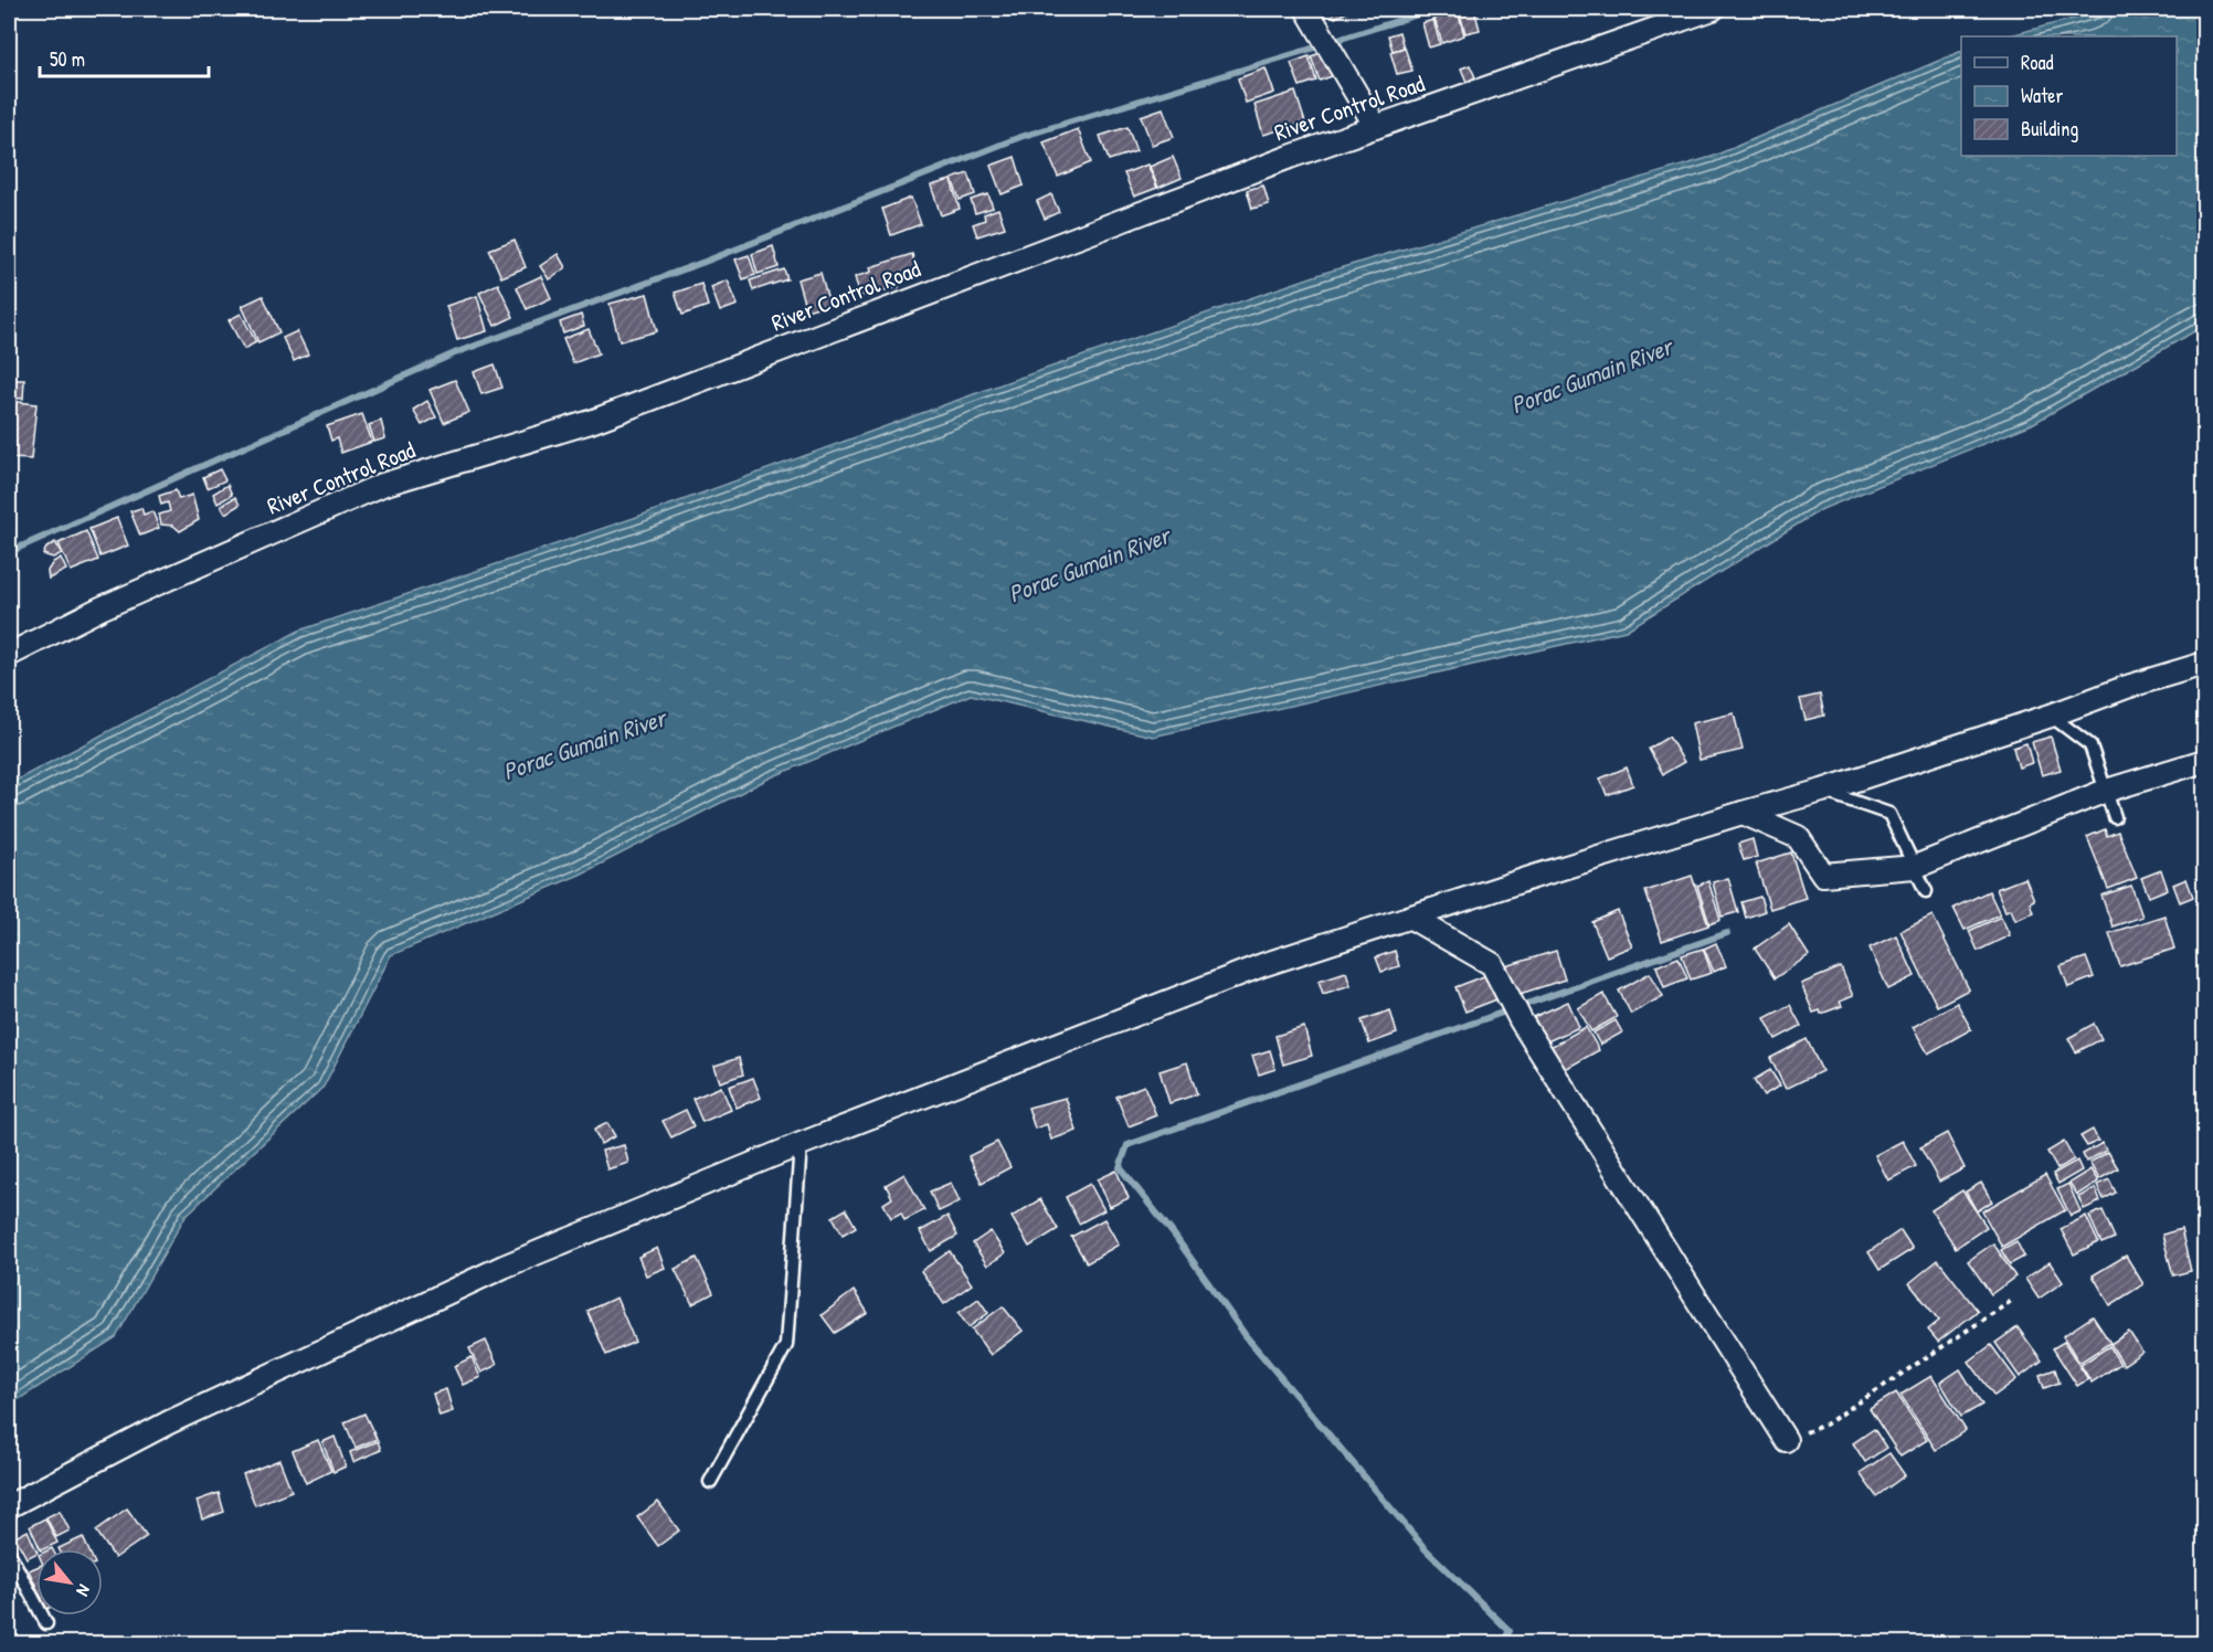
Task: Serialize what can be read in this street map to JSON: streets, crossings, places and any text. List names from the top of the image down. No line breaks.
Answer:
{"streets":{"street":["River Control Road"]},"water":["Porac Gumain River"],"legend":["Road","Water","Building"],"scale_bar":"50 m","north":"bottom right"}
